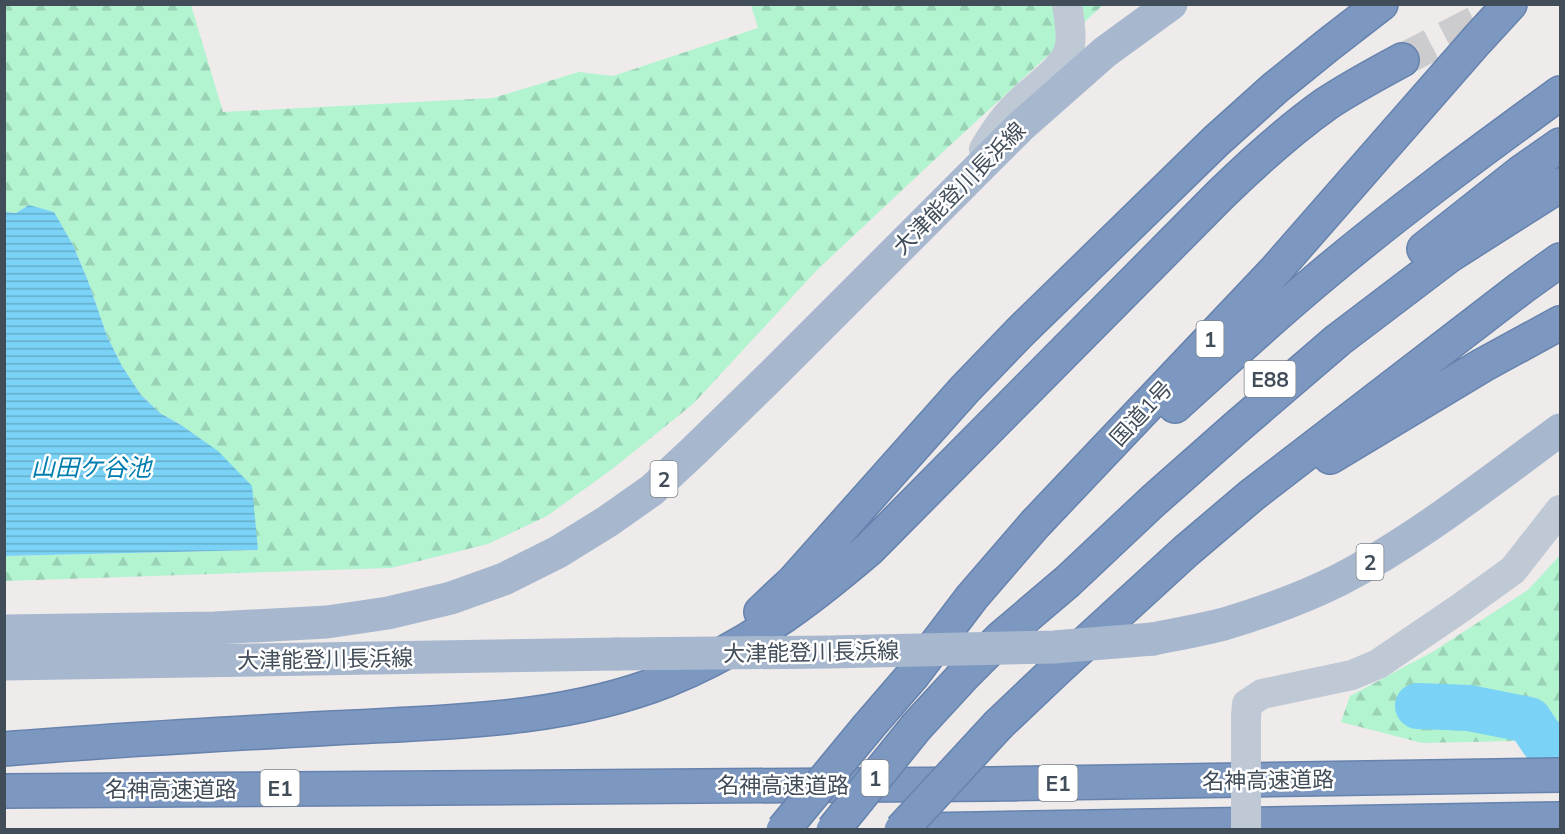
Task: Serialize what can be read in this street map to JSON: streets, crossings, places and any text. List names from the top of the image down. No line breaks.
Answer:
{"streets":{"highway":["1","E88","国道1号","名神高速道路","E1"],"main road":["大津能登川長浜線","2"]},"crossings":[["1","E88"],["E88","国道1号"]],"water":["山田ケ谷池"]}
